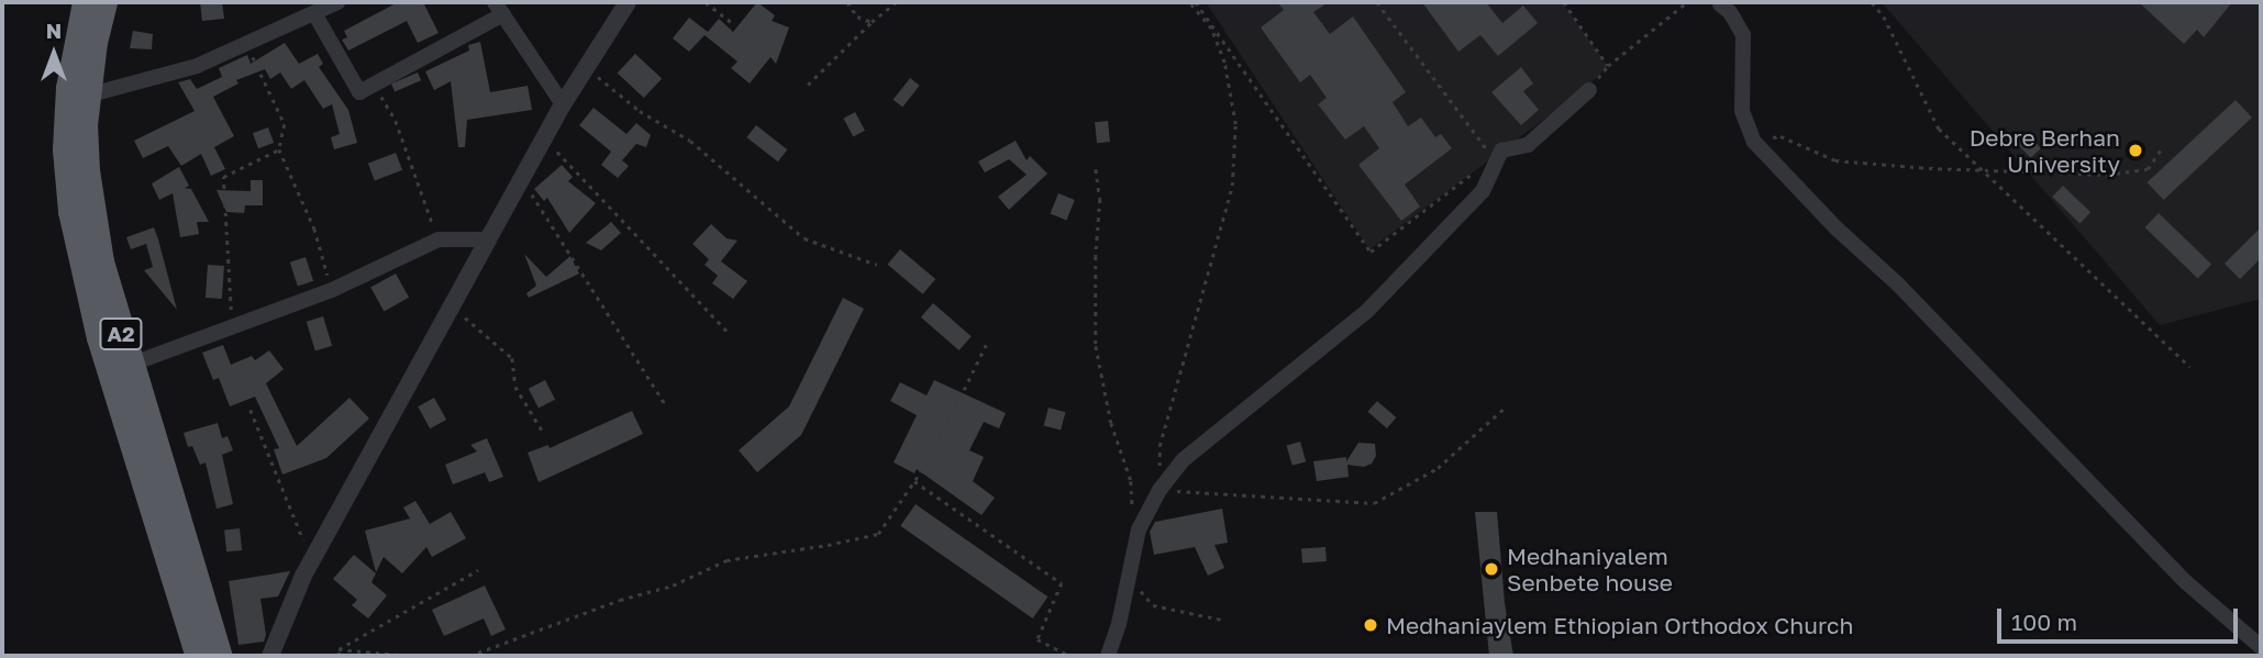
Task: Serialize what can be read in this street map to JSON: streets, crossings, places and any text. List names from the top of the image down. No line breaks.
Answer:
{"streets":{"highway":["A2"]},"places":["Debre Berhan University","Medhaniyalem Senbete house","Medhaniaylem Ethiopian Orthodox Church"],"scale_bar":"100 m","north":"top"}
